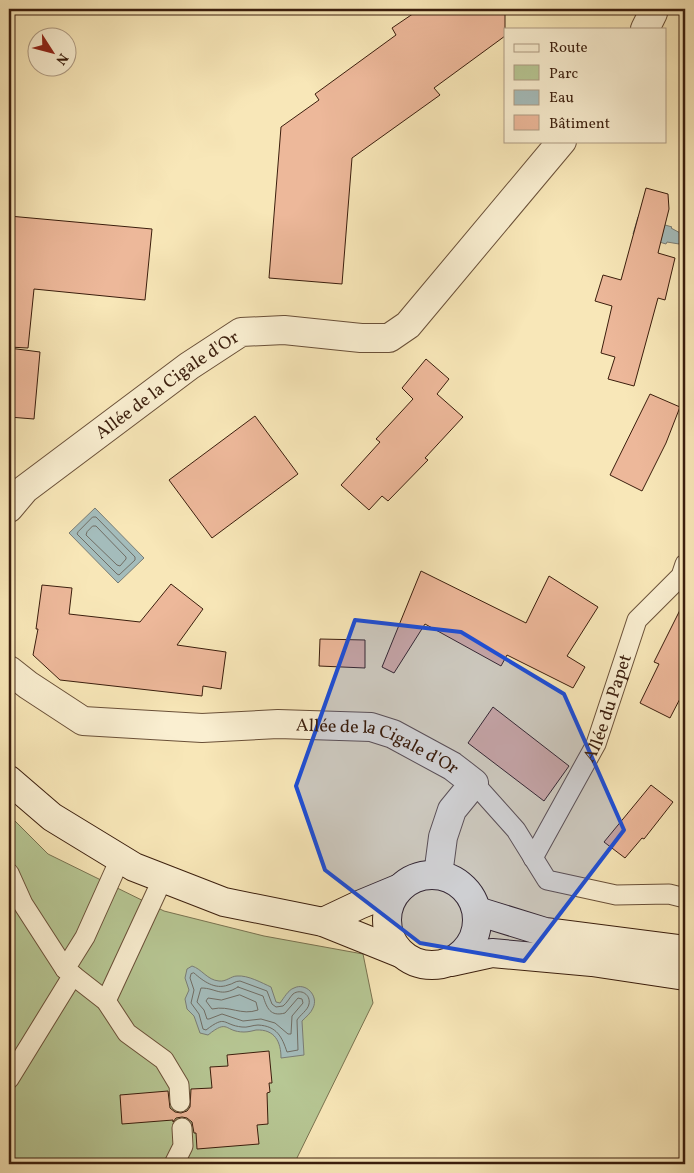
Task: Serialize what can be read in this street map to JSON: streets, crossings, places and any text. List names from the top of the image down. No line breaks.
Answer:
{"streets":{"street":["Allée de la Cigale d'Or"],"lane":["Allée du Papet"]},"legend":["Route","Parc","Eau","Bâtiment"],"north":"bottom right"}
